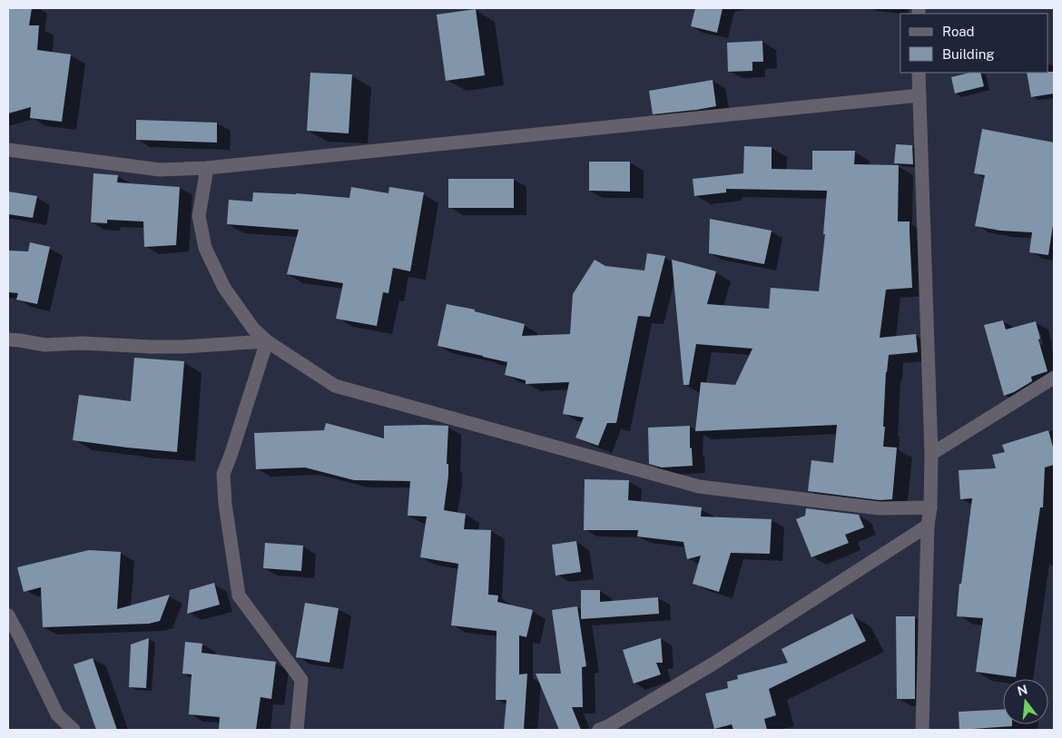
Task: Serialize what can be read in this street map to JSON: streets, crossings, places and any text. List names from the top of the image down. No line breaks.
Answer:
{"legend":["Road","Building"],"north":"top"}
